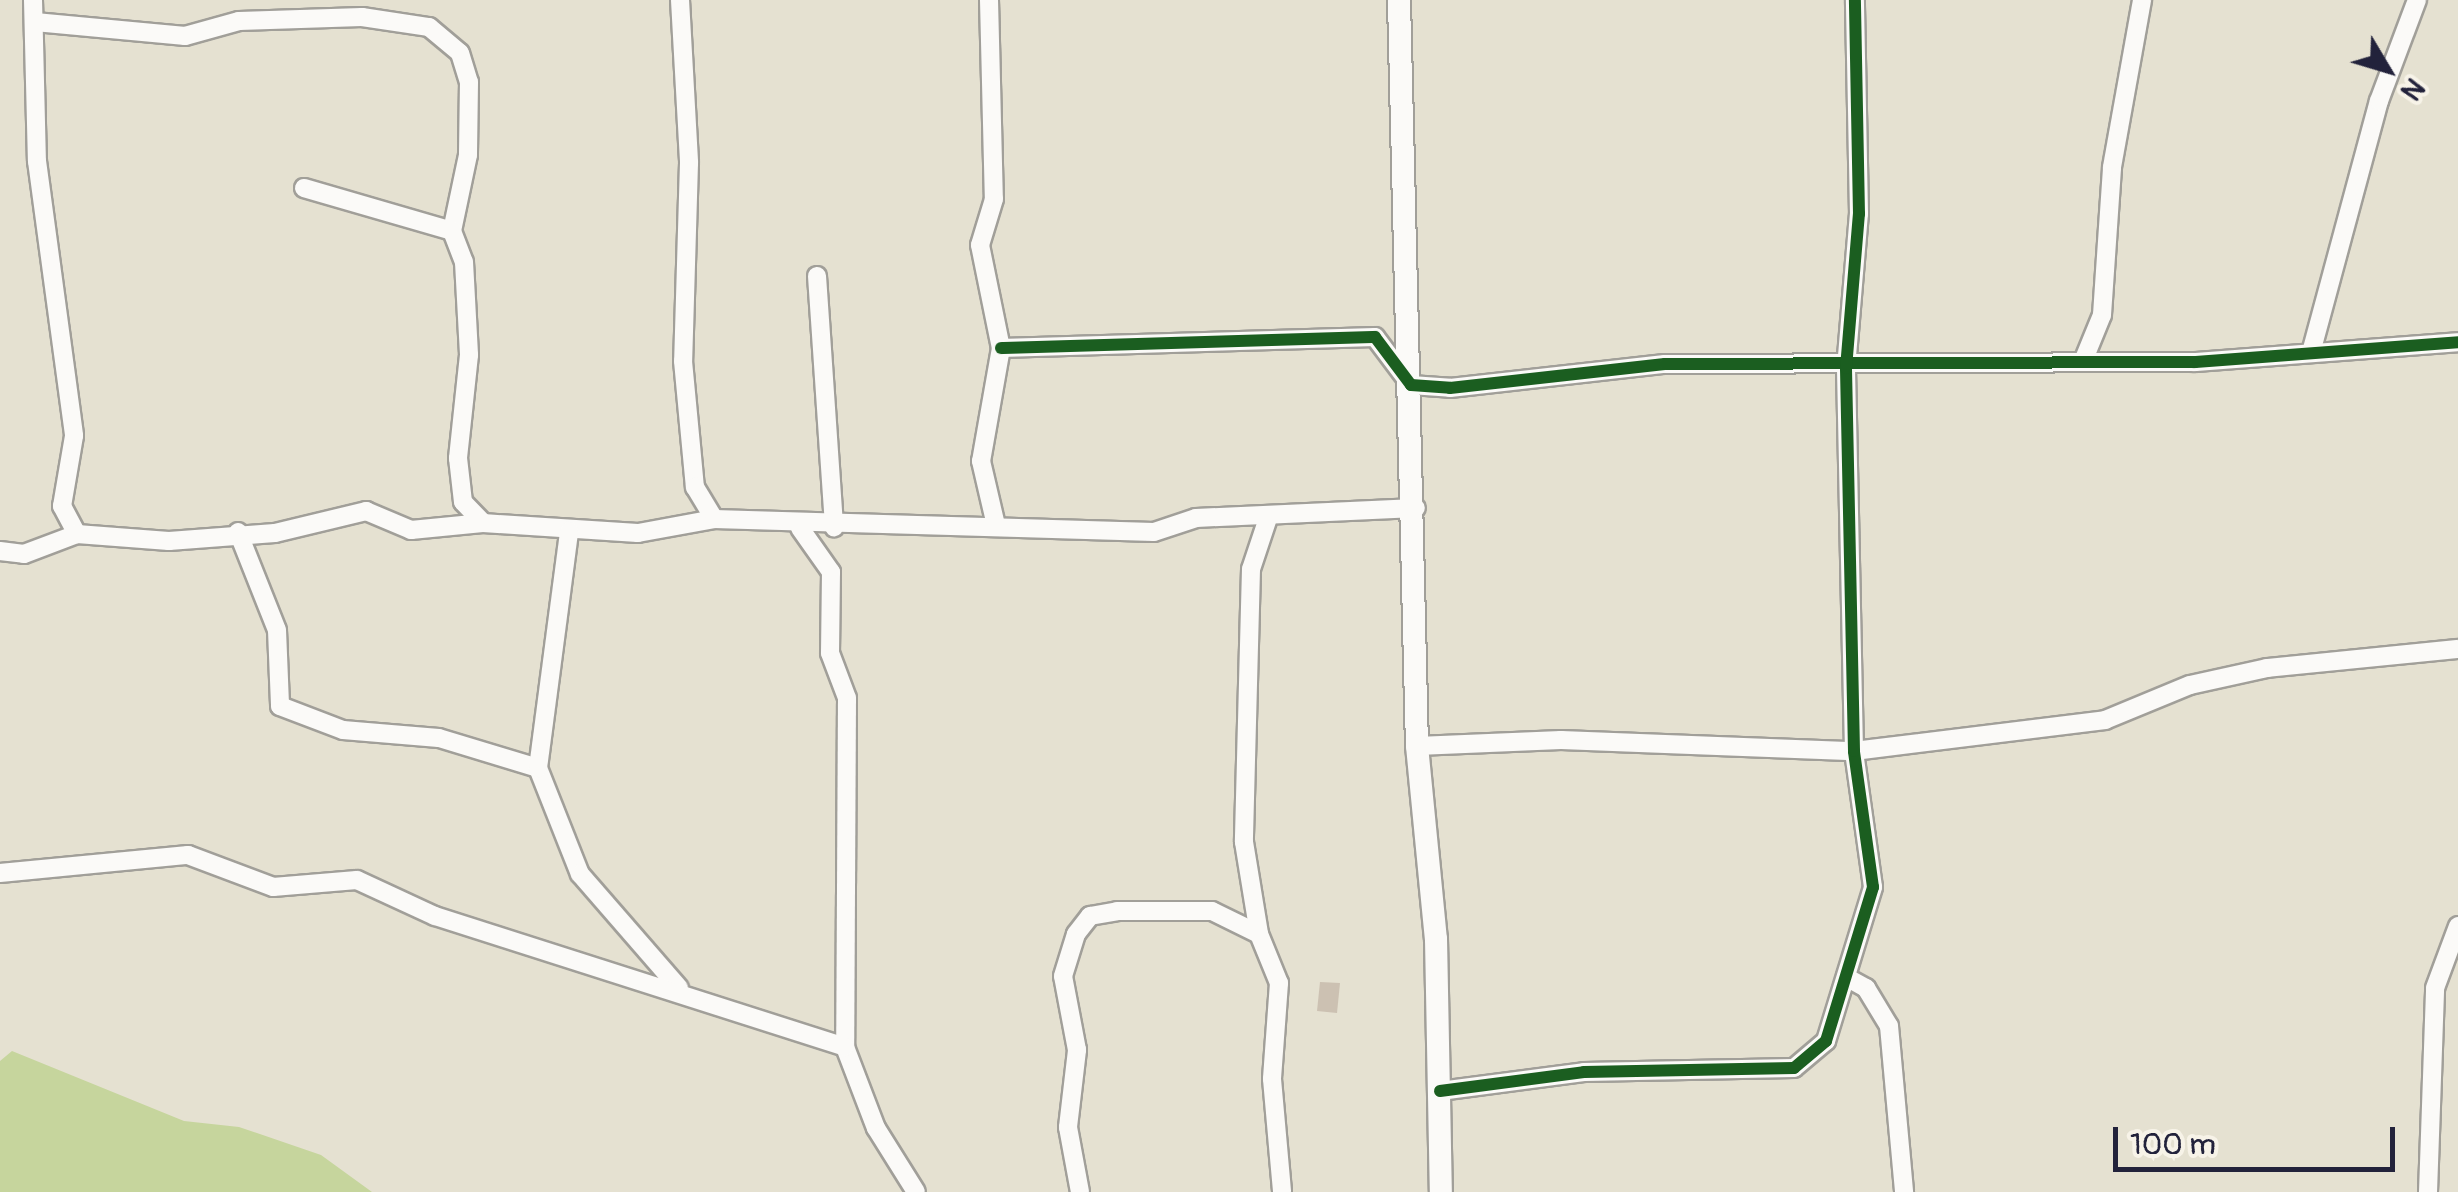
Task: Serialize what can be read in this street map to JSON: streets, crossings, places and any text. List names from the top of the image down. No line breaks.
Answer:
{"scale_bar":"100 m","north":"bottom right"}
